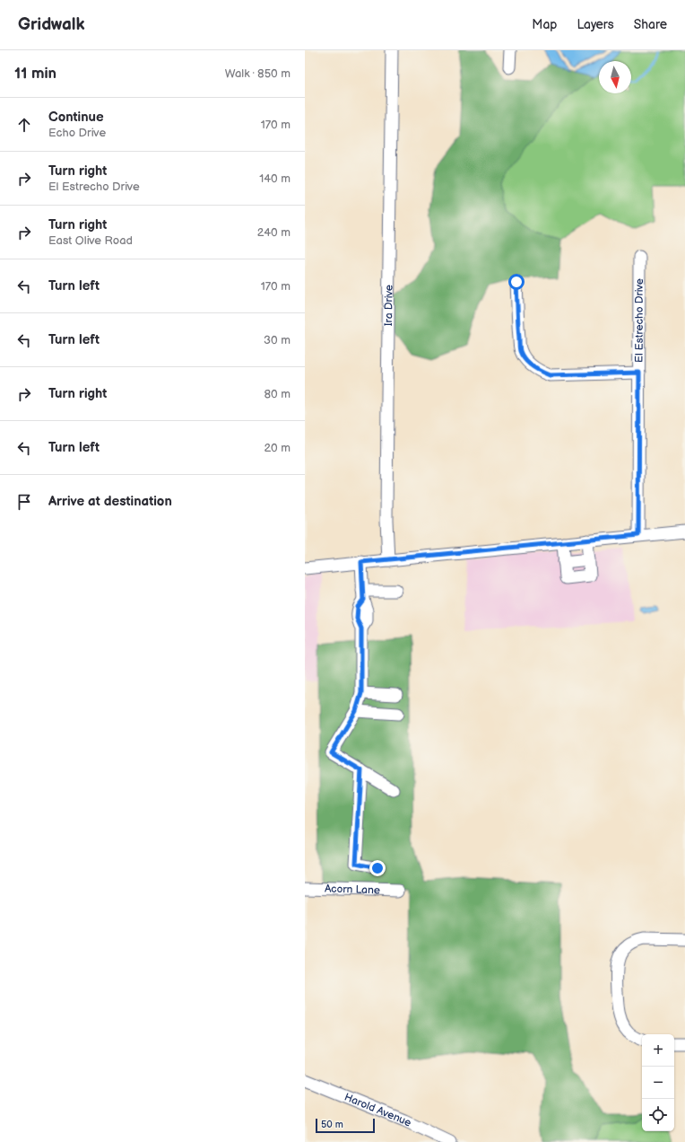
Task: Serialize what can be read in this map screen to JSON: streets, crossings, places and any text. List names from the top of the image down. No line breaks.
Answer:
{"streets":{"street":["Ira Drive","El Estrecho Drive","Acorn Lane","Harold Avenue"]},"scale_bar":"50 m","north":"bottom","page":{"header":"Gridwalk","nav":["Map","Layers","Share"],"heading":["11 min","Walk · 850 m"],"list":[["Continue","Echo Drive","170 m"],["Turn right","El Estrecho Drive","140 m"],["Turn right","East Olive Road","240 m"],["Turn left","170 m"],["Turn left","30 m"],["Turn right","80 m"],["Turn left","20 m"],"Arrive at destination"],"map_buttons":["+","−"],"scale":"50 m"}}
